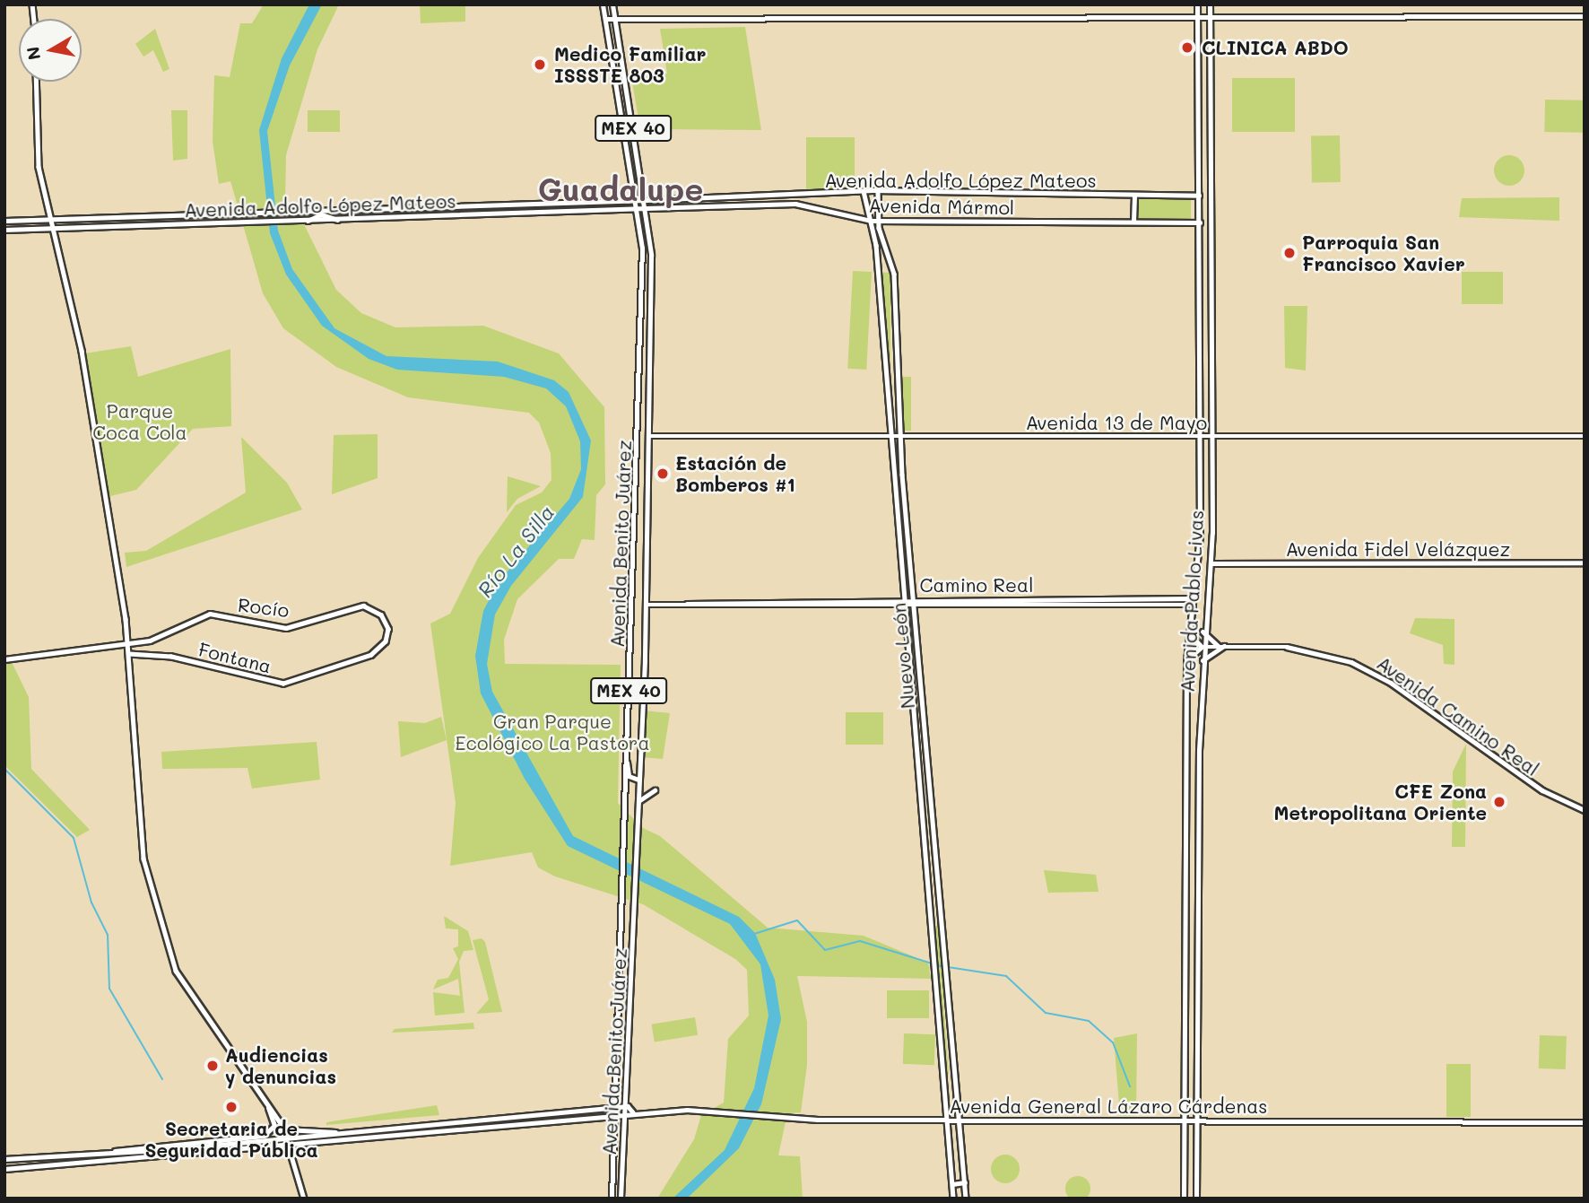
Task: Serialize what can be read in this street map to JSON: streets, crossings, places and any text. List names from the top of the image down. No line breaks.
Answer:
{"streets":{"main road":["MEX 40","Avenida Adolfo López Mateos","Avenida Benito Juárez","Avenida Pablo Livas"],"street":["Avenida Mármol","Avenida 13 de Mayo","Avenida Fidel Velázquez","Camino Real","Rocío","Nuevo León","Fontana","Avenida Camino Real","Avenida General Lázaro Cárdenas"]},"crossings":[["Avenida Adolfo López Mateos","Avenida Mármol"],["Avenida Adolfo López Mateos","Avenida Benito Juárez"],["Avenida Adolfo López Mateos","Avenida Pablo Livas"],["Avenida Adolfo López Mateos","Nuevo León"],["Avenida Mármol","Avenida Benito Juárez"],["Avenida Mármol","Avenida Pablo Livas"],["Avenida Mármol","Nuevo León"],["Avenida 13 de Mayo","Avenida Benito Juárez"],["Avenida 13 de Mayo","Avenida Pablo Livas"],["Avenida 13 de Mayo","Nuevo León"],["Avenida Benito Juárez","Camino Real"],["Avenida Benito Juárez","Avenida General Lázaro Cárdenas"],["Avenida Fidel Velázquez","Avenida Pablo Livas"],["Camino Real","Avenida Pablo Livas"],["Camino Real","Nuevo León"],["Avenida Pablo Livas","Avenida Camino Real"],["Avenida Pablo Livas","Avenida General Lázaro Cárdenas"],["Rocío","Fontana"],["Nuevo León","Avenida General Lázaro Cárdenas"]],"districts":["Guadalupe"],"water":["Río La Silla"],"parks":["Parque Coca Cola","Gran Parque Ecológico La Pastora"],"places":["CLINICA ABDO","Medico Familiar ISSSTE 803","Parroquia San Francisco Xavier","Estación de Bomberos #1","CFE Zona Metropolitana Oriente","Audiencias y denuncias","Secretaria de Seguridad Pública"],"north":"left"}
